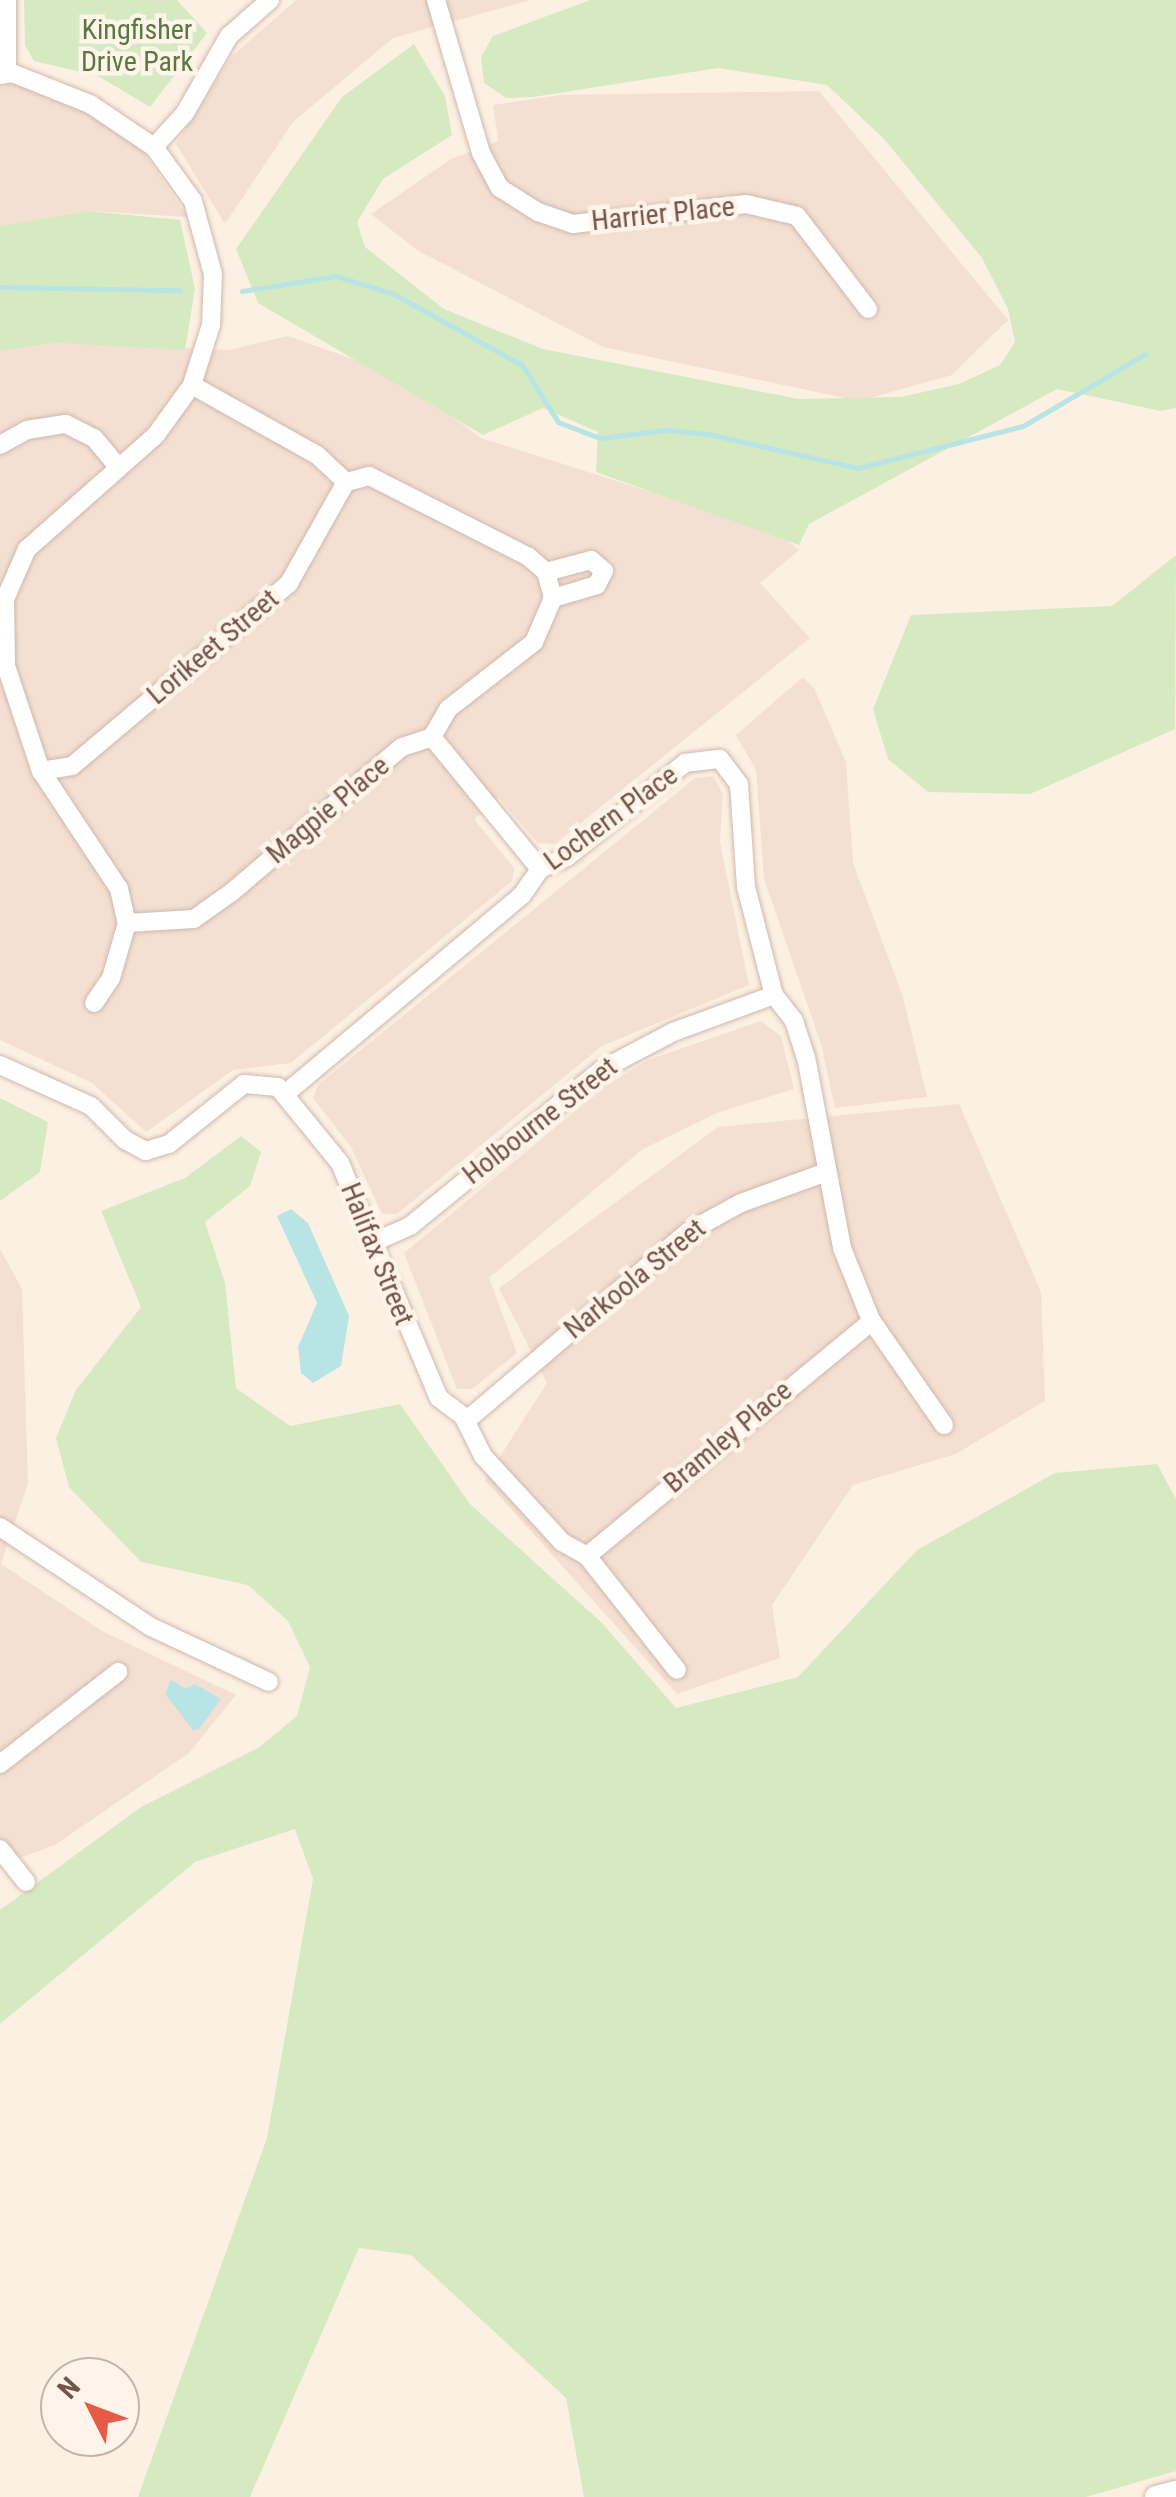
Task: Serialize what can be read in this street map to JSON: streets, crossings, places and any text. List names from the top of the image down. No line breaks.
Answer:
{"streets":{"street":["Harrier Place","Lorikeet Street","Magpie Place","Lochern Place","Holbourne Street","Halifax Street","Narkoola Street","Bramley Place"]},"crossings":[["Lochern Place","Holbourne Street"],["Lochern Place","Halifax Street"],["Lochern Place","Narkoola Street"],["Lochern Place","Bramley Place"],["Holbourne Street","Halifax Street"],["Halifax Street","Narkoola Street"],["Halifax Street","Bramley Place"]],"parks":["Kingfisher Drive Park"],"north":"top left"}
